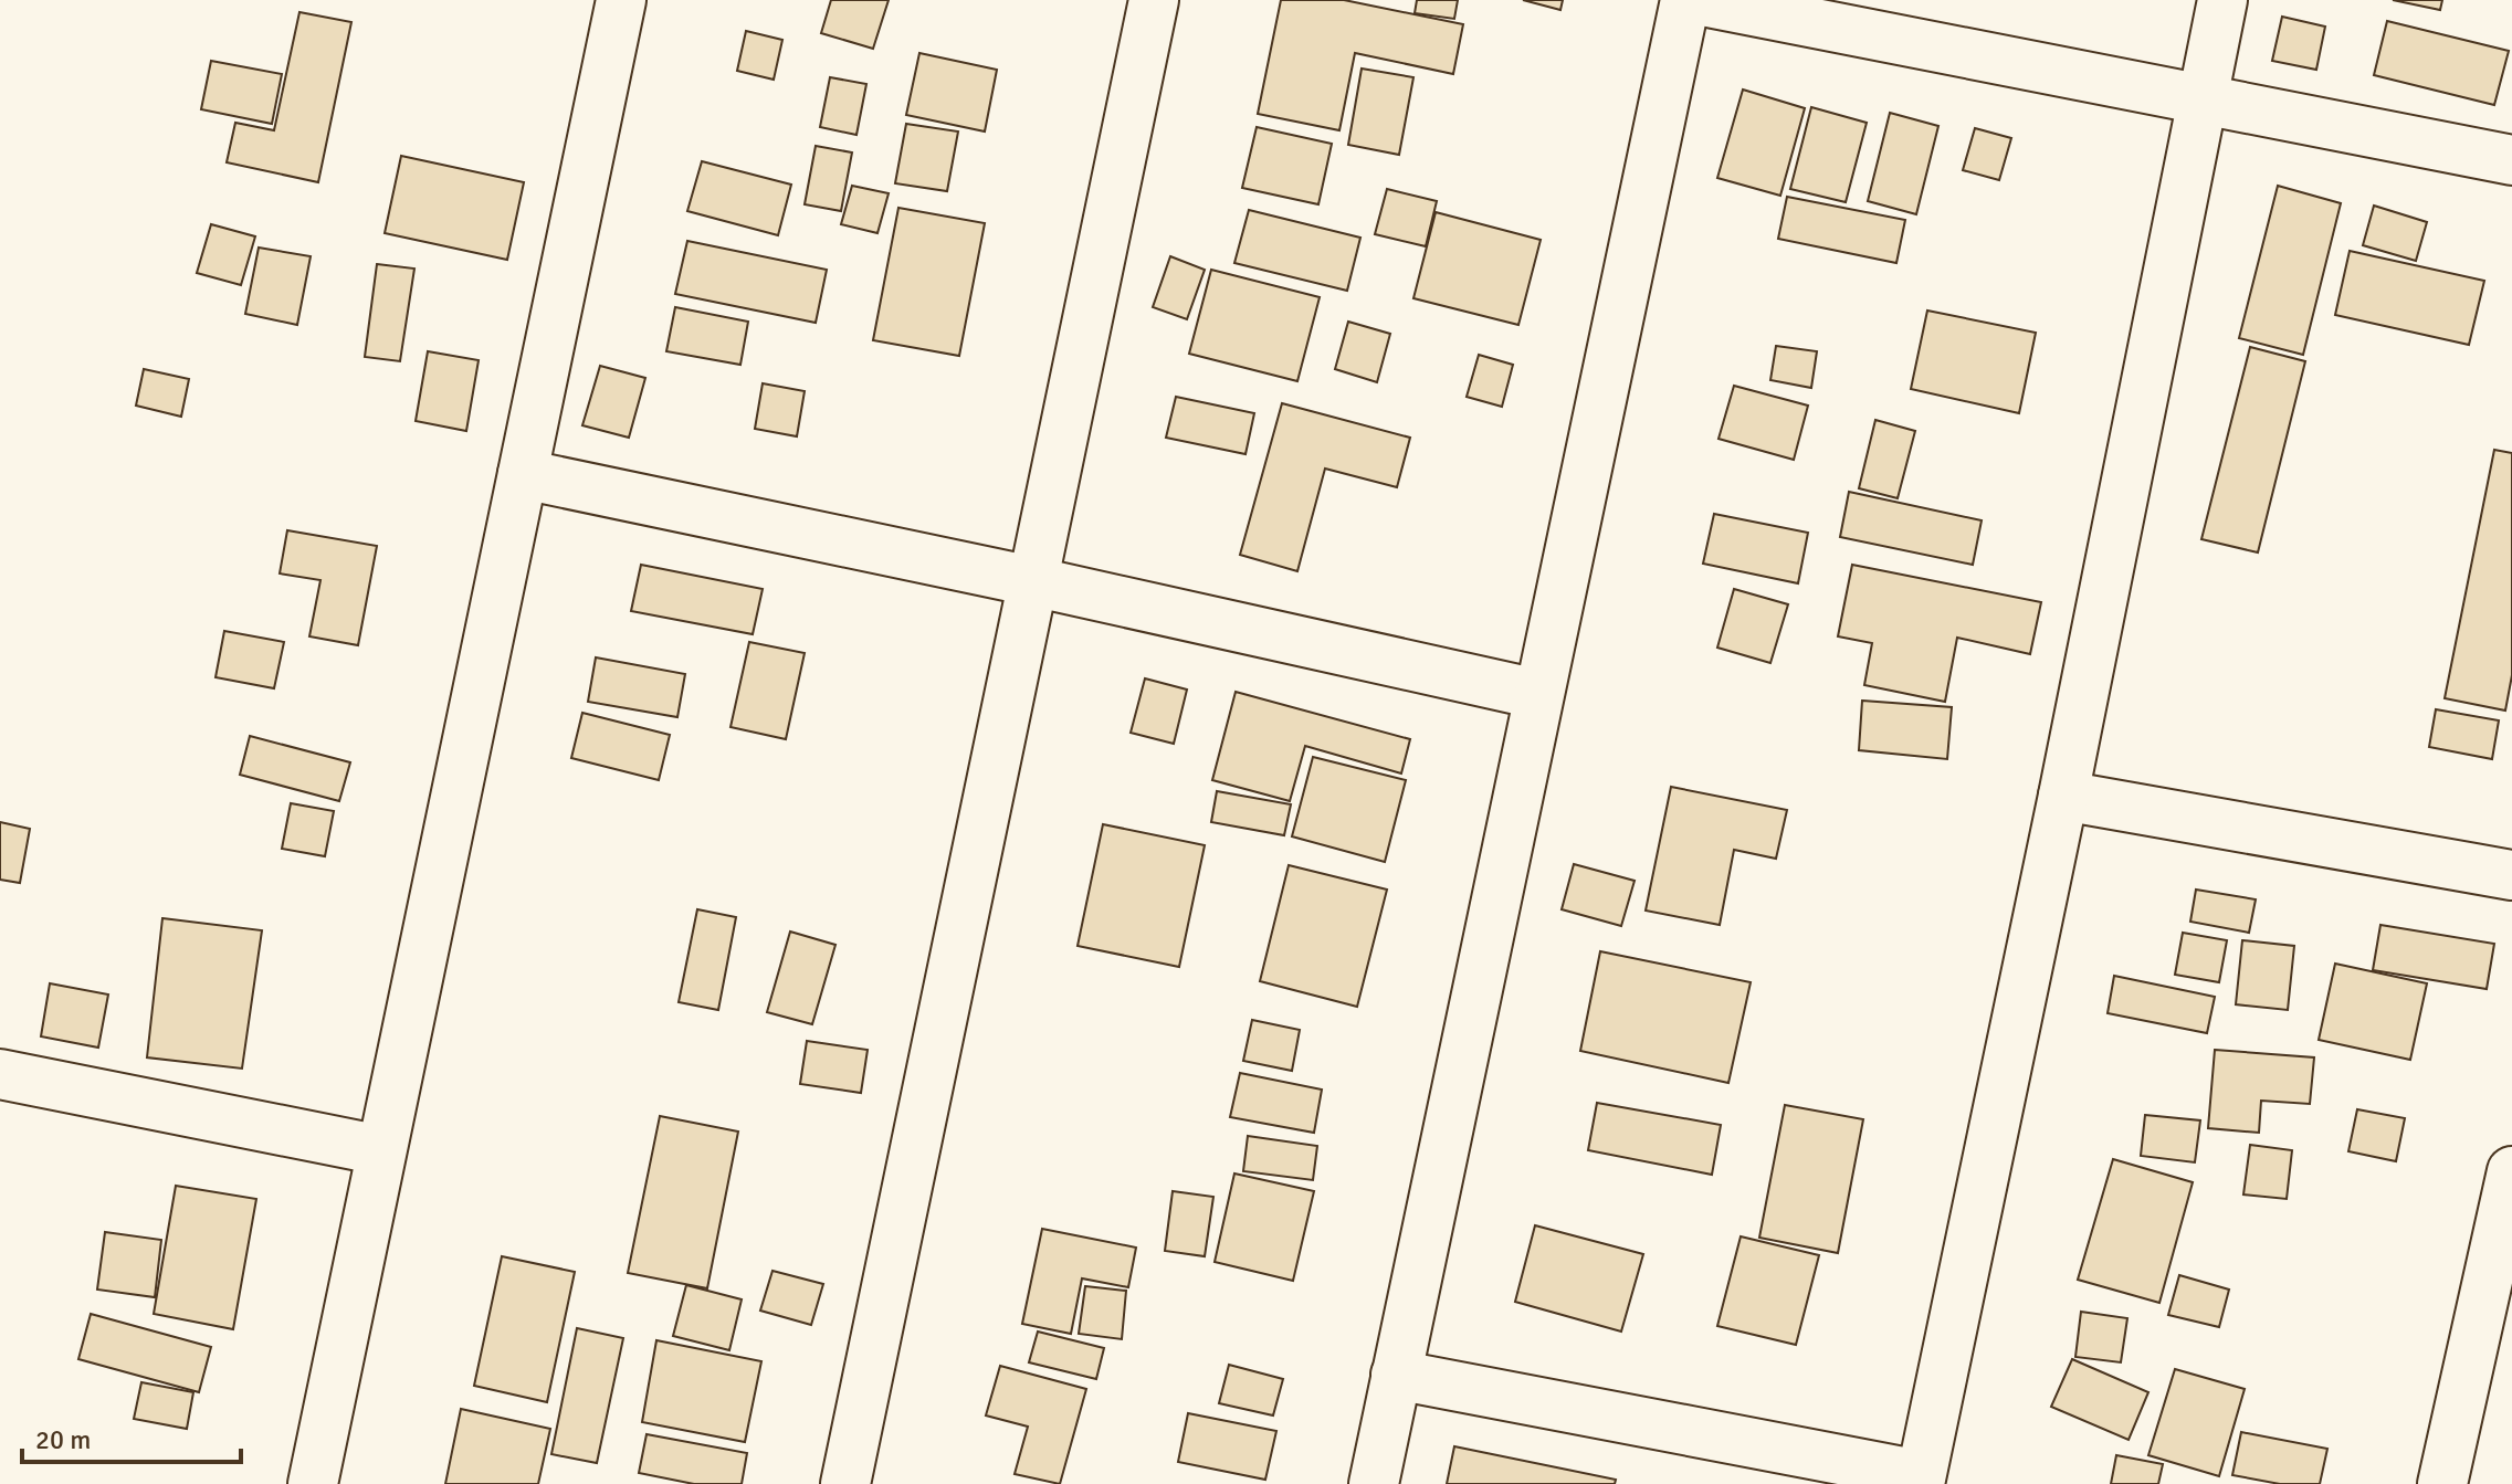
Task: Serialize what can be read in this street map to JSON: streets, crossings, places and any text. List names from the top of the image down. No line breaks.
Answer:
{"scale_bar":"20 m"}
